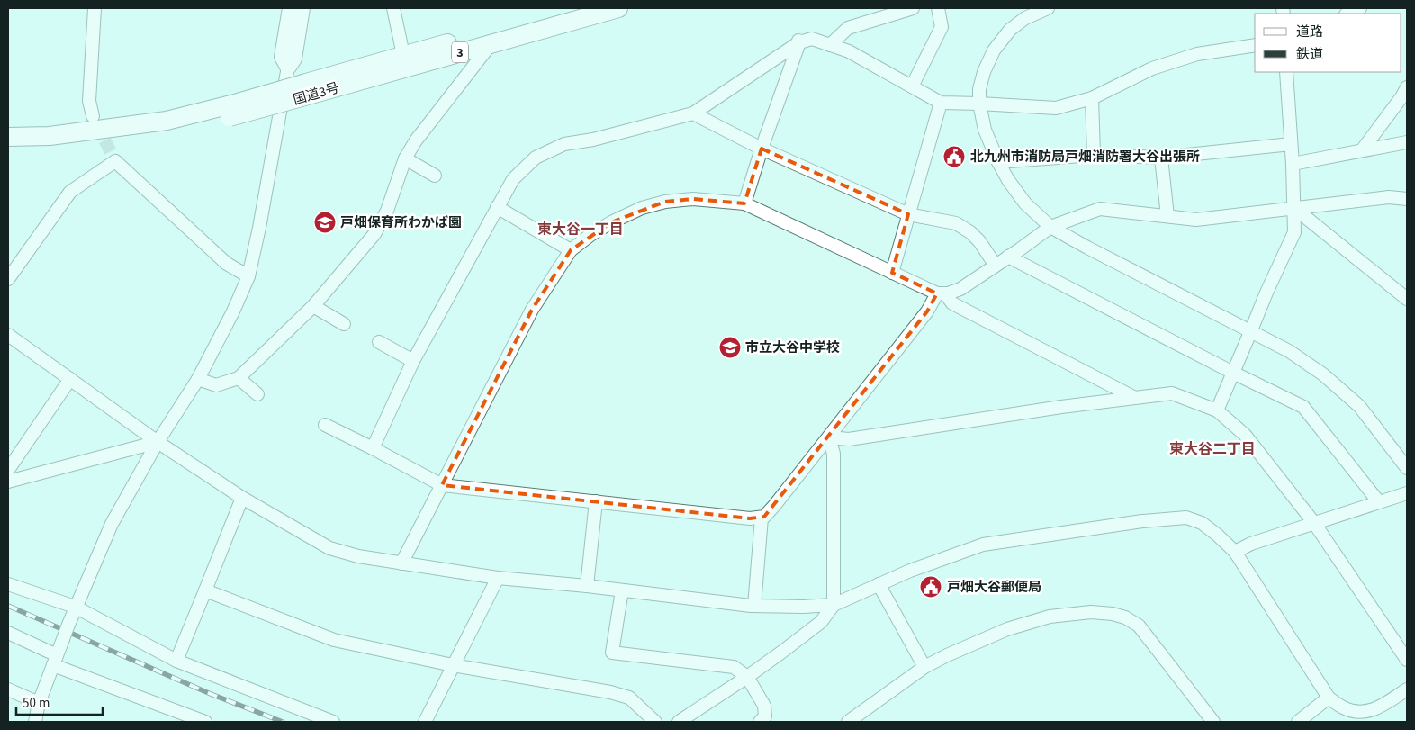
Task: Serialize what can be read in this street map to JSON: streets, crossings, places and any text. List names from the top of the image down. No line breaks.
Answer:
{"streets":{"highway":["3","国道3号"]},"districts":["東大谷一丁目","東大谷二丁目"],"places":{"public building":["北九州市消防局戸畑消防署大谷出張所","戸畑大谷郵便局"],"school or university":["戸畑保育所わかば園","市立大谷中学校"]},"legend":["道路","鉄道"],"scale_bar":"50 m"}
